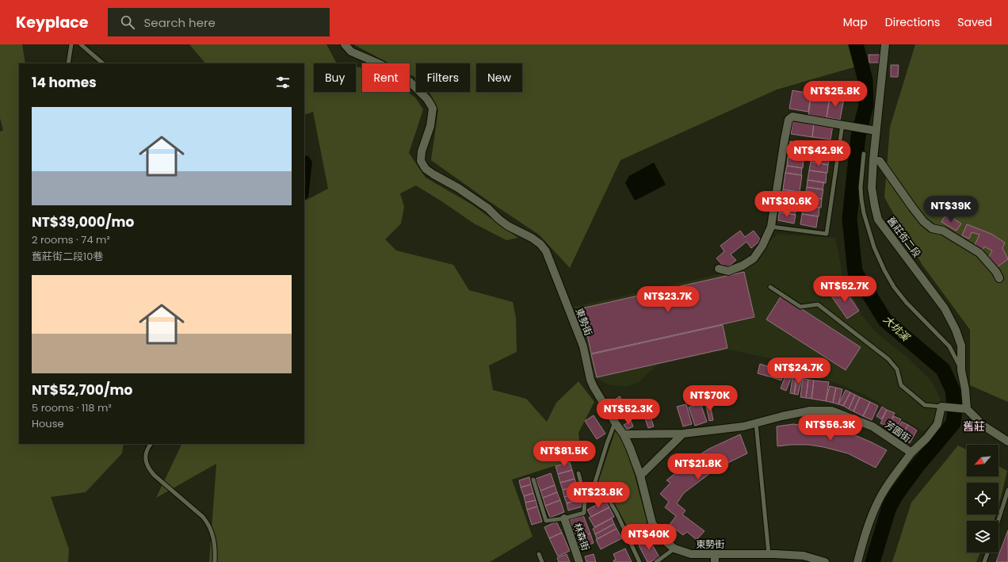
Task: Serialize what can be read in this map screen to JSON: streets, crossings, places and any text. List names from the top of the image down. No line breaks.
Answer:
{"streets":{"street":["舊莊街二段","東勢街","芳園街","林森街"]},"crossings":[["東勢街","芳園街"]],"districts":["舊莊"],"water":["大坑溪"],"north":"bottom left","page":{"header":"Keyplace","search":"Search here","nav":["Map","Directions","Saved"],"chip":["Buy","Rent","Filters","New"],"heading":"14 homes","price":["NT$25.8K","NT$42.9K","NT$30.6K","NT$39K","NT$52.7K","NT$23.7K","NT$24.7K","NT$70K","NT$52.3K","NT$56.3K","NT$81.5K","NT$21.8K","NT$23.8K","NT$40K"],"list":[{"name":"NT$39,000/mo","note":"2 rooms · 74 m² · 舊莊街二段10巷"},{"name":"NT$52,700/mo","note":"5 rooms · 118 m² · House"}]}}
